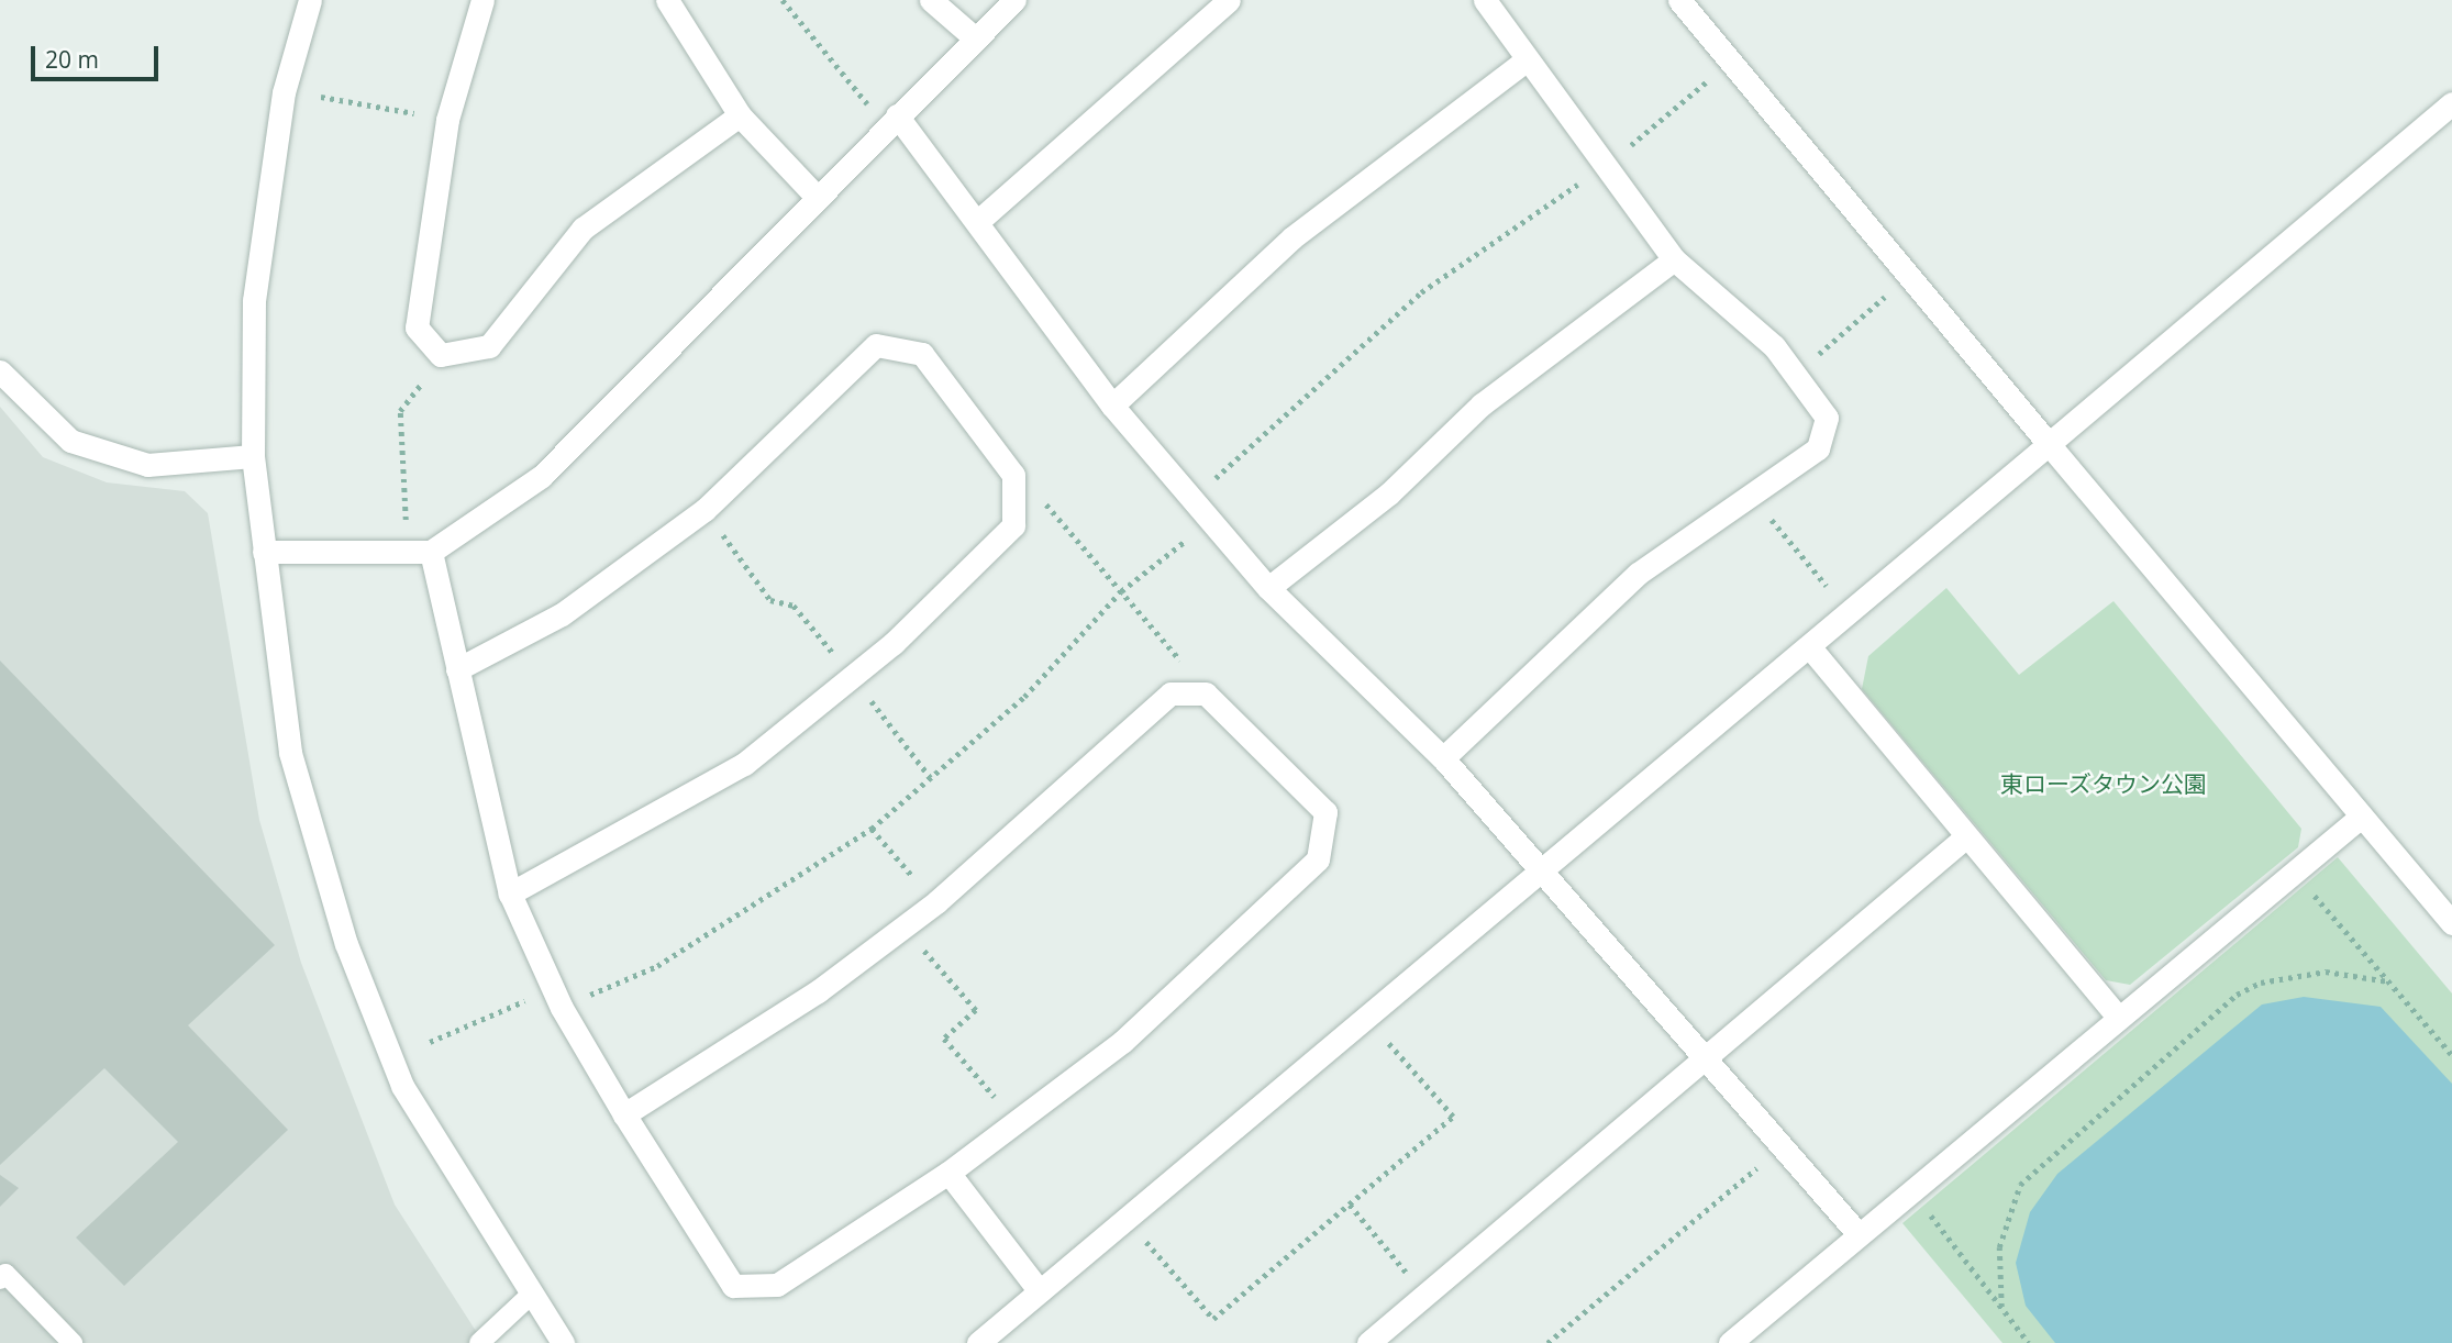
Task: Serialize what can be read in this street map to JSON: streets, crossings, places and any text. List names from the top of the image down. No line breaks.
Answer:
{"parks":["東ローズタウン公園"],"scale_bar":"20 m"}
